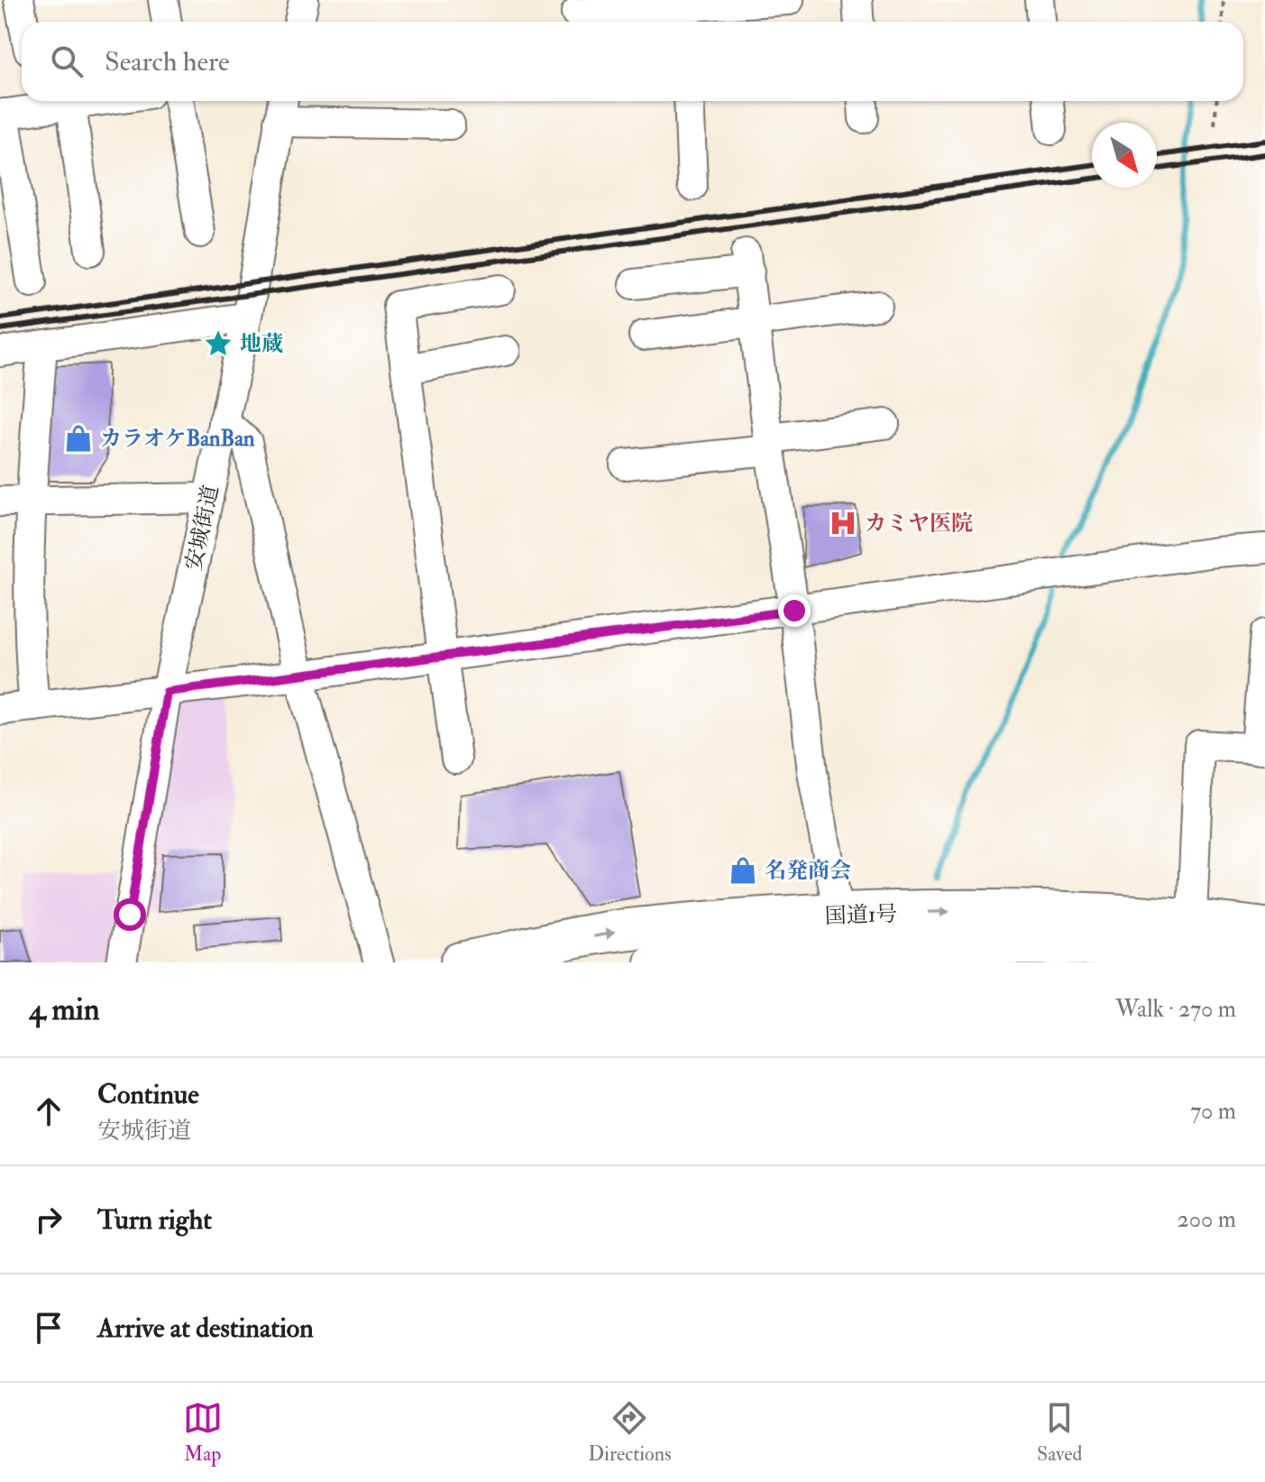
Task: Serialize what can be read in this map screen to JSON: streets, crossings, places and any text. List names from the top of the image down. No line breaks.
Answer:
{"streets":{"highway":["国道1号"],"street":["安城街道"]},"places":{"place":["地蔵"],"shop":["カラオケBanBan","名発商会"],"hospital":["カミヤ医院"]},"north":"bottom right","page":{"search":"Search here","heading":["4 min","Walk · 270 m"],"list":[["Continue","安城街道","70 m"],["Turn right","200 m"],"Arrive at destination"],"nav":["Map","Directions","Saved"]}}
